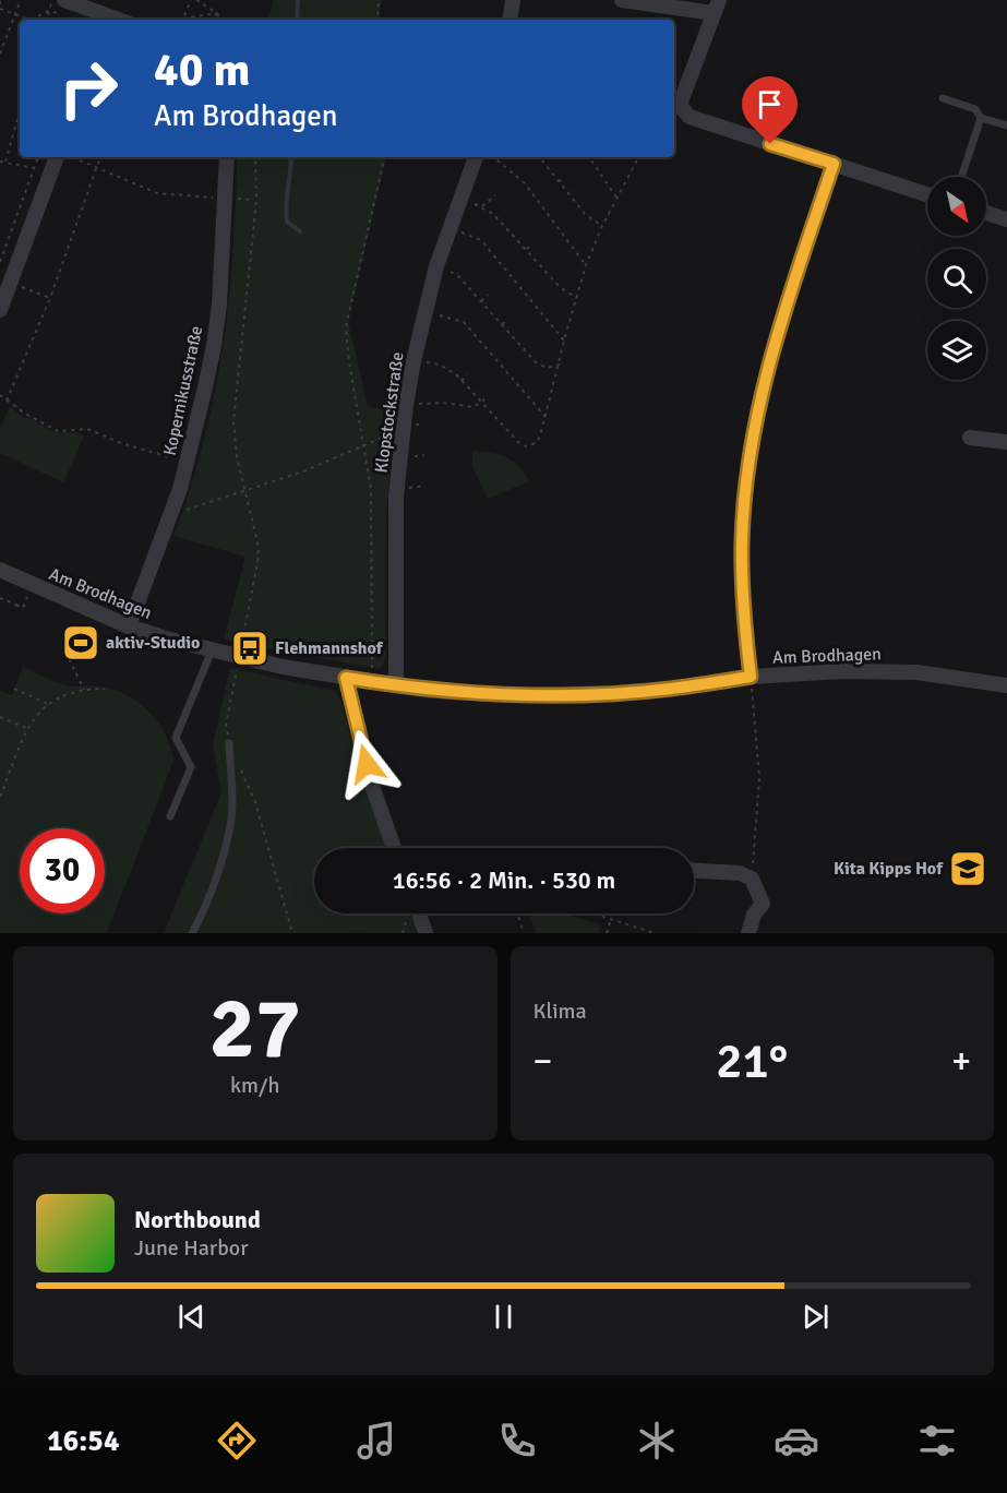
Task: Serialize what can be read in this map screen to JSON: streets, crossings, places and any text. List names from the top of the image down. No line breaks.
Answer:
{"streets":{"street":["Kopernikusstraße","Klopstockstraße","Am Brodhagen"]},"crossings":[["Kopernikusstraße","Am Brodhagen"],["Klopstockstraße","Am Brodhagen"]],"places":{"sports":["aktiv-Studio"],"bus stop":["Flehmannshof"],"school or university":["Kita Kipps Hof"]},"north":"bottom right","page":{"turn":["40 m","Am Brodhagen"],"limit":"30","trip":"16:56 · 2 Min. · 530 m","tile":[["27","km/h"],"Klima"],"heat":["−","21°","+"],"song":["Northbound","June Harbor"],"tabs":"16:54"}}
